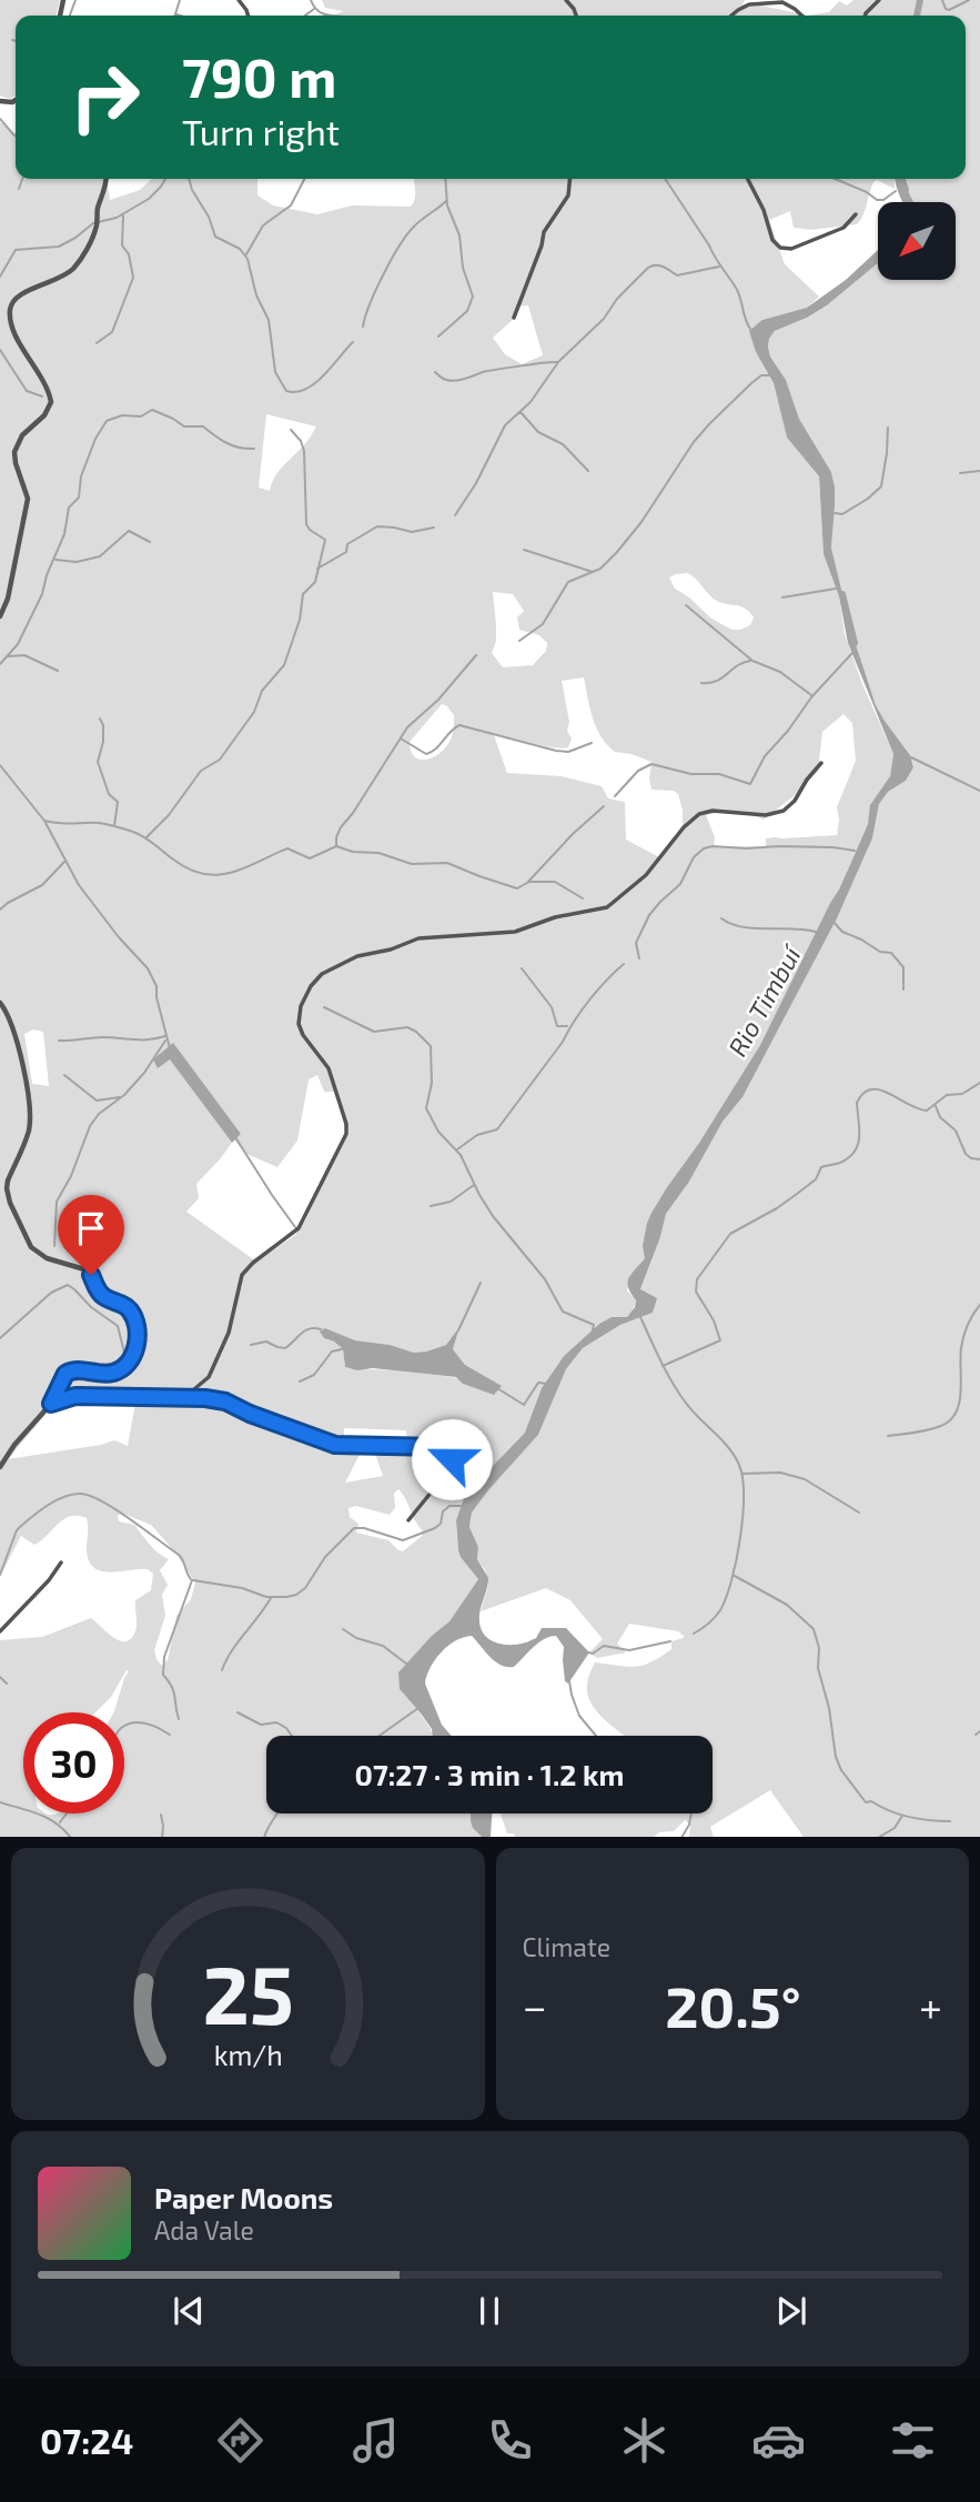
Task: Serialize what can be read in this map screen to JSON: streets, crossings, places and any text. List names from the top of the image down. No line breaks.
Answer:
{"water":["Rio Timbuí"],"north":"bottom left","page":{"turn":["790 m","Turn right"],"limit":"30","trip":"07:27 · 3 min · 1.2 km","tile":"Climate","heat":["−","20.5°","+"],"song":["Paper Moons","Ada Vale"],"tabs":"07:24","gauge":["25","km/h"]}}
